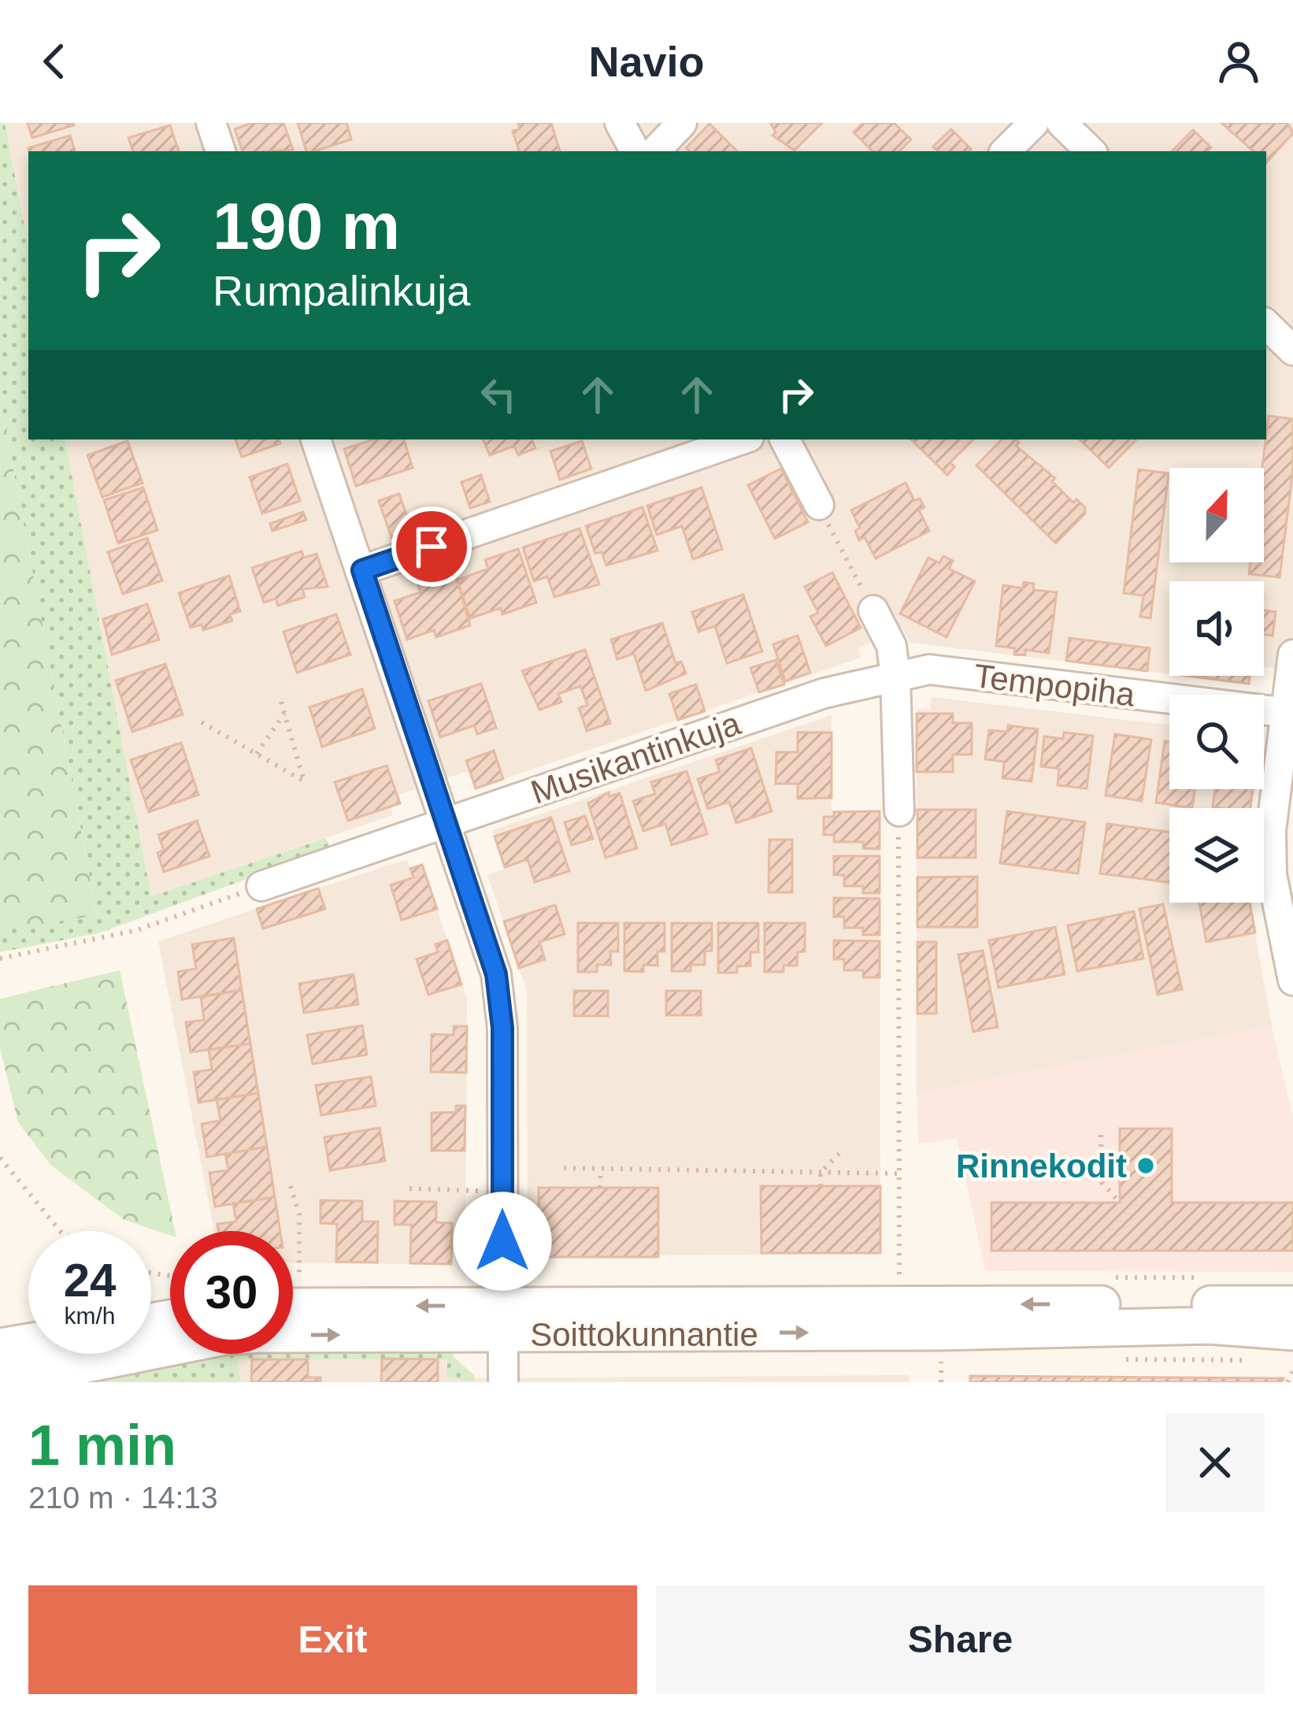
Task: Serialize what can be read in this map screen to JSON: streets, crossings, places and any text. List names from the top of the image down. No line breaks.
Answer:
{"streets":{"street":["Tempopiha","Musikantinkuja","Soittokunnantie"]},"crossings":[["Tempopiha","Musikantinkuja"]],"places":["Rinnekodit"],"north":"top","page":{"header":"Navio","turn":["190 m","Rumpalinkuja"],"speed":"24 km/h","limit":"30","heading":["1 min","210 m · 14:13"],"buttons":["Exit","Share"]}}
